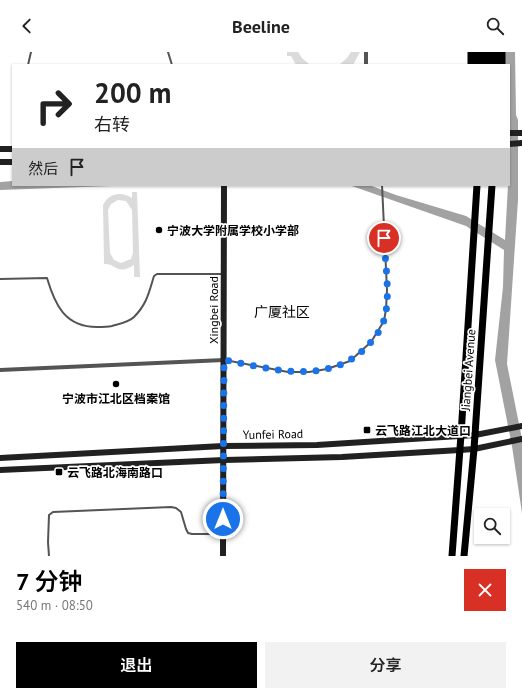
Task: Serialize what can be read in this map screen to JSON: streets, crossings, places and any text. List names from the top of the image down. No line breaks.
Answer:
{"streets":{"main road":["Xingbei Road","Jiangbei Avenue","Yunfei Road"]},"crossings":[["Xingbei Road","Yunfei Road"],["Jiangbei Avenue","Yunfei Road"]],"districts":["广厦社区"],"places":{"other":["宁波大学附属学校小学部","宁波市江北区档案馆"],"transit":["云飞路江北大道口","云飞路北海南路口"]},"page":{"header":"Beeline","turn":["200 m","右转"],"then":"然后","heading":["7 分钟","540 m · 08:50"],"buttons":["退出","分享"]}}
